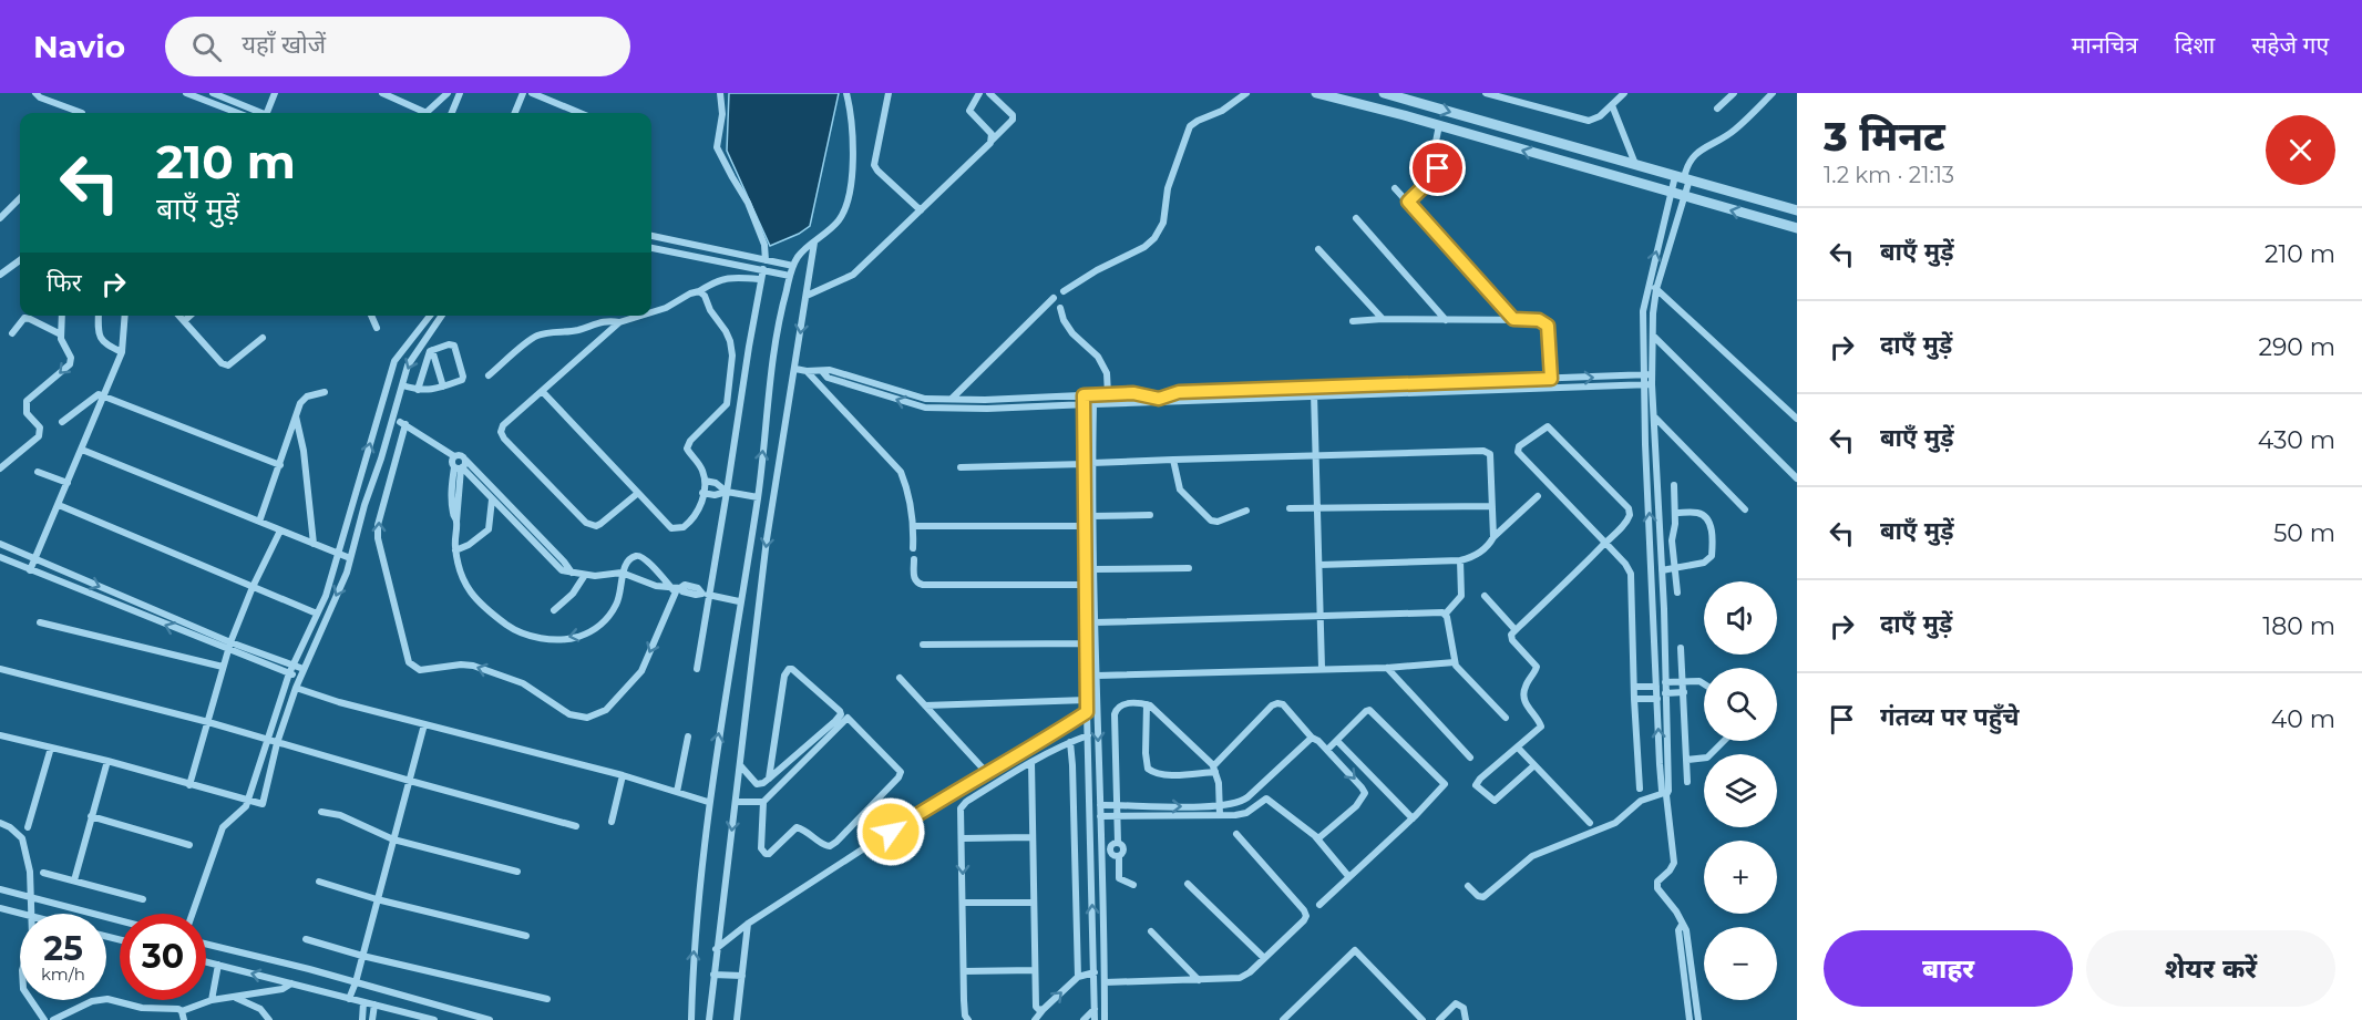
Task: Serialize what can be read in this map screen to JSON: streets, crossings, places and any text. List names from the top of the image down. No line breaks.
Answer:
{"page":{"header":"Navio","search":"यहाँ खोजें","nav":["मानचित्र","दिशा","सहेजे गए"],"heading":["3 मिनट","1.2 km · 21:13"],"turn":["210 m","बाएँ मुड़ें"],"list":[{"name":"बाएँ मुड़ें","value":"210 m"},{"name":"दाएँ मुड़ें","value":"290 m"},{"name":"बाएँ मुड़ें","value":"430 m"},{"name":"बाएँ मुड़ें","value":"50 m"},{"name":"दाएँ मुड़ें","value":"180 m"},{"name":"गंतव्य पर पहुँचे","value":"40 m"}],"then":"फिर","map_buttons":["+","−"],"speed":"25 km/h","limit":"30","buttons":["बाहर","शेयर करें"]}}
